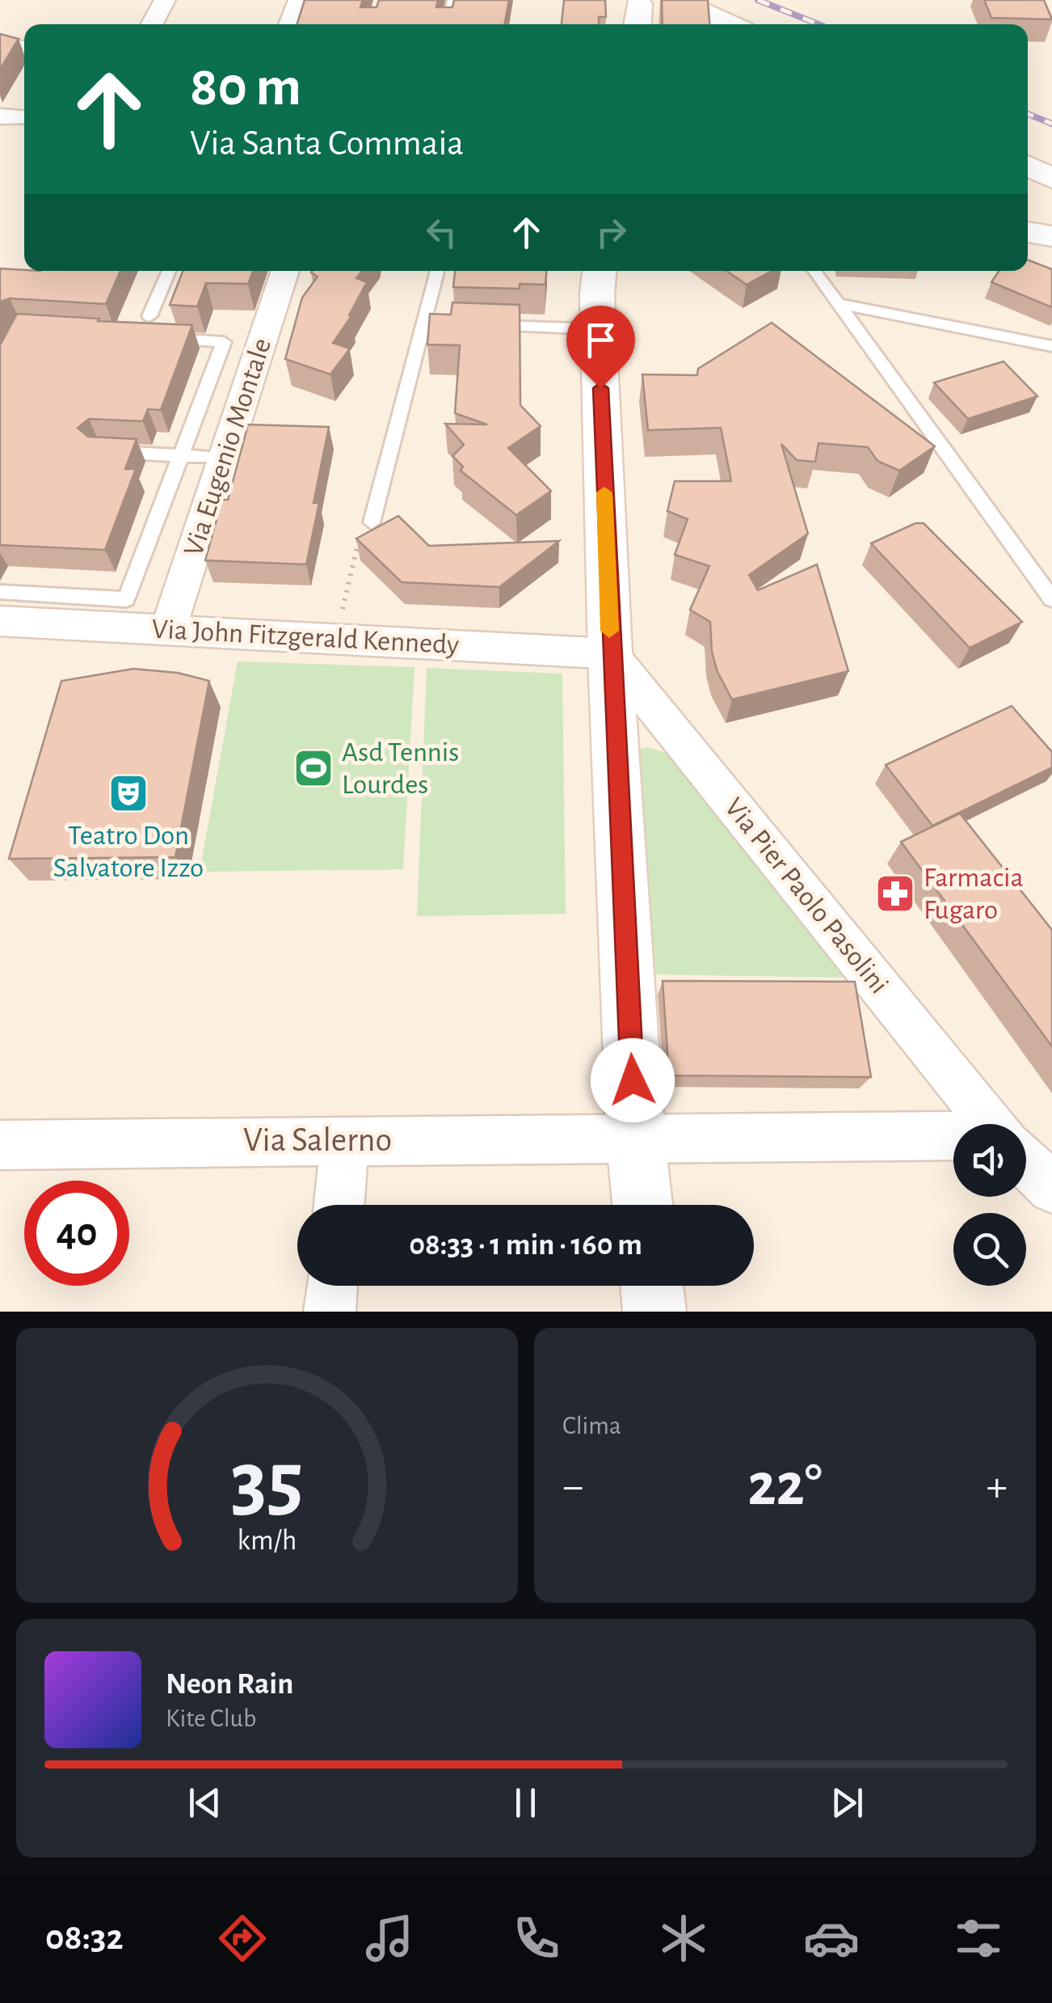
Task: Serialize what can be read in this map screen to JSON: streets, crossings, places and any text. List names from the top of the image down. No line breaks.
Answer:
{"streets":{"street":["Via Eugenio Montale","Via John Fitzgerald Kennedy","Via Pier Paolo Pasolini","Via Salerno"]},"crossings":[["Via Eugenio Montale","Via John Fitzgerald Kennedy"],["Via John Fitzgerald Kennedy","Via Pier Paolo Pasolini"]],"places":{"sports":["Asd Tennis Lourdes"],"theatre":["Teatro Don Salvatore Izzo"],"pharmacy":["Farmacia Fugaro"]},"page":{"turn":["80 m","Via Santa Commaia"],"limit":"40","trip":"08:33 · 1 min · 160 m","tile":"Clima","heat":["−","22°","+"],"song":["Neon Rain","Kite Club"],"tabs":"08:32","gauge":["35","km/h"]}}
